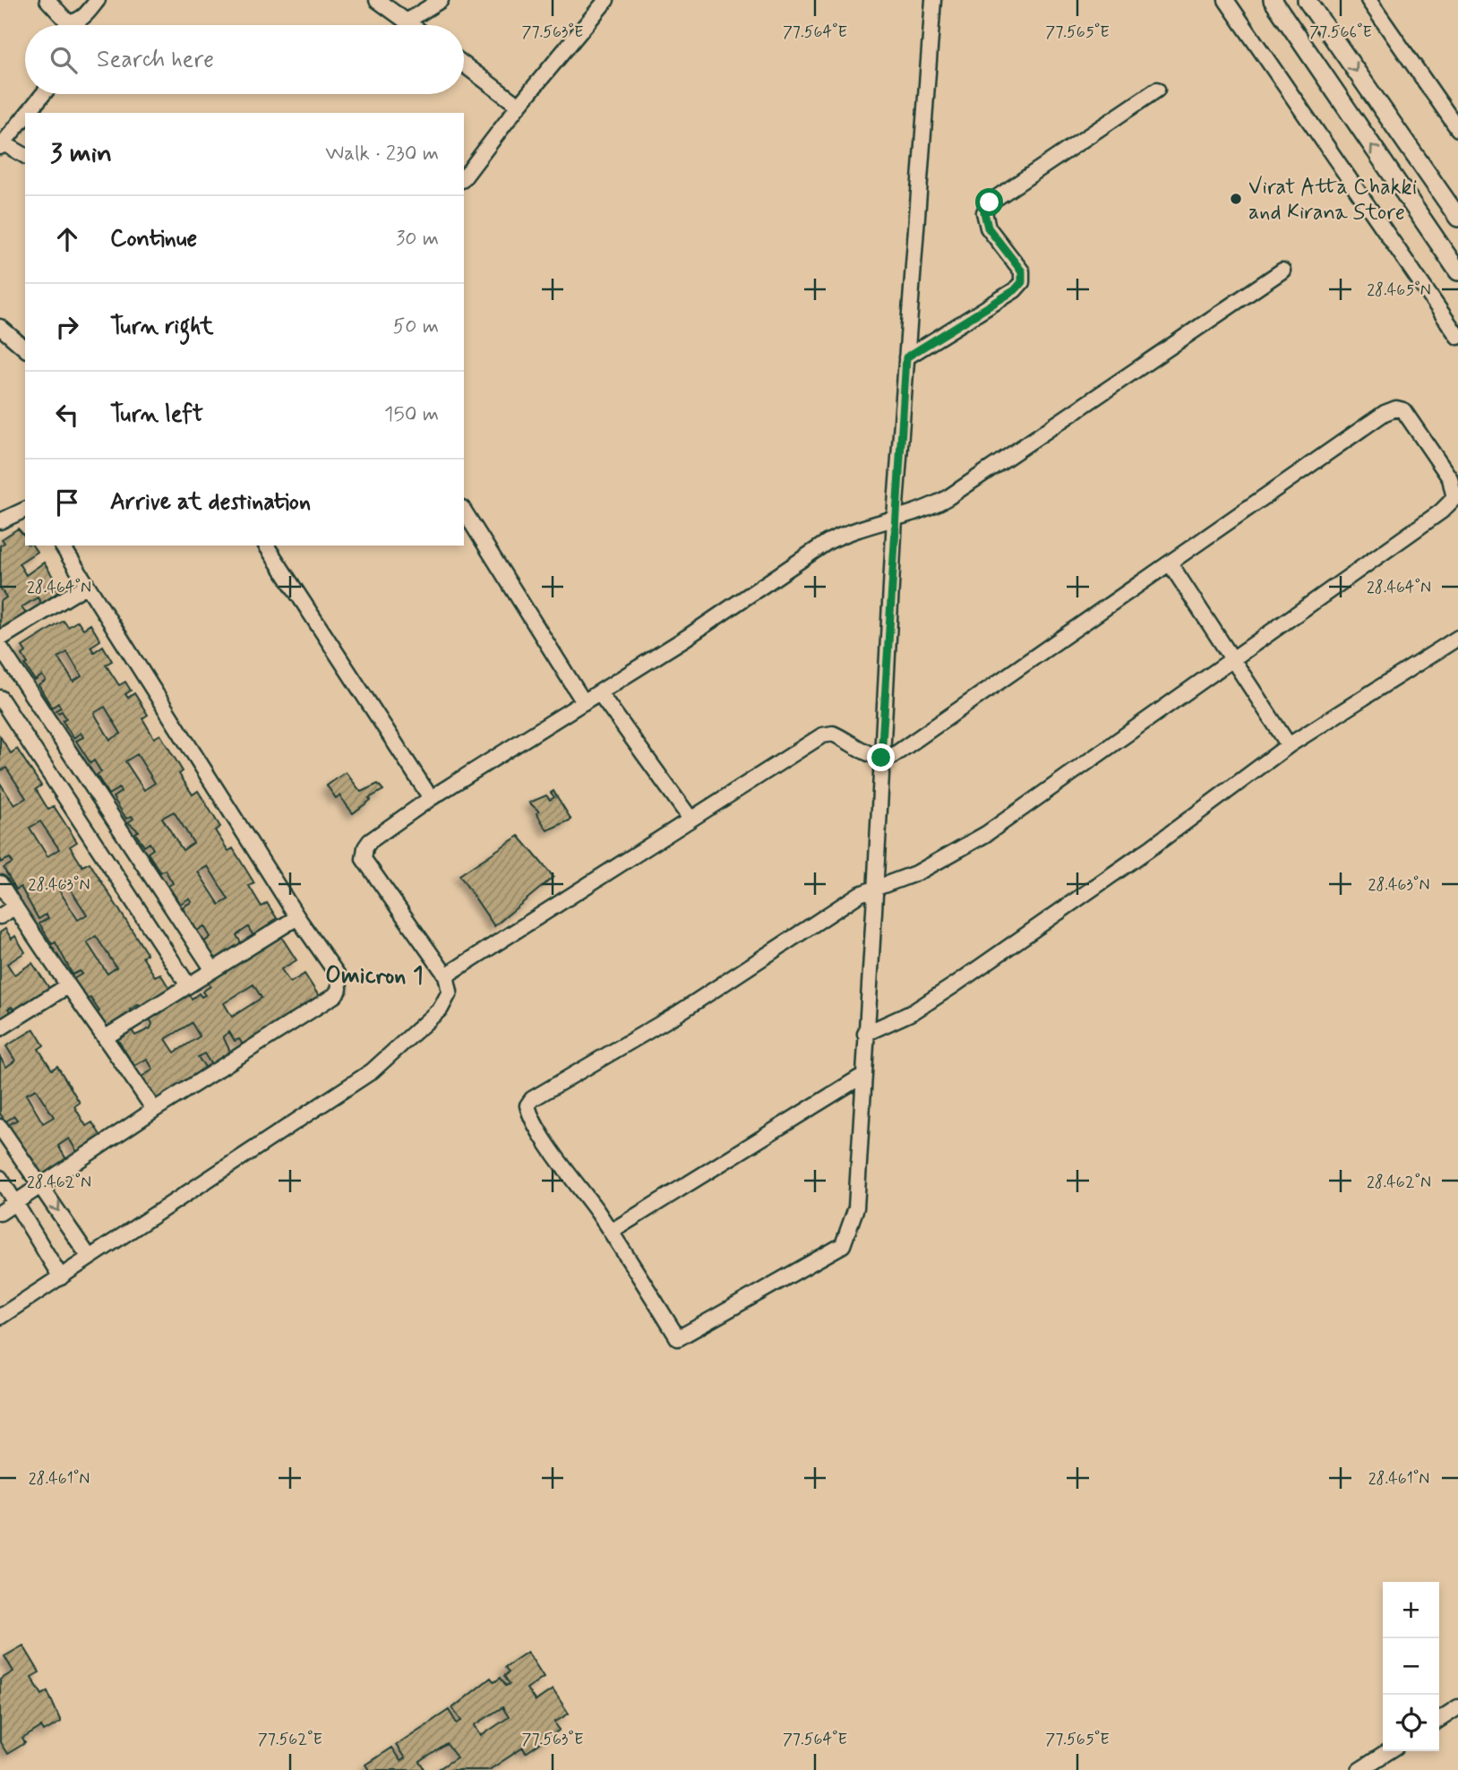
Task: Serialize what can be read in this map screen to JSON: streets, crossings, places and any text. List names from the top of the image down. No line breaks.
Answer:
{"districts":["Omicron 1"],"places":["Virat Atta Chakki and Kirana Store"],"page":{"search":"Search here","heading":["3 min","Walk · 230 m"],"list":[["Continue","30 m"],["Turn right","50 m"],["Turn left","150 m"],"Arrive at destination"],"map_buttons":["+","−"]},"coordinates":["77.563°E","77.564°E","77.565°E","77.566°E","28.465°N","28.464°N","28.463°N","28.462°N","28.461°N","77.562°E"]}
